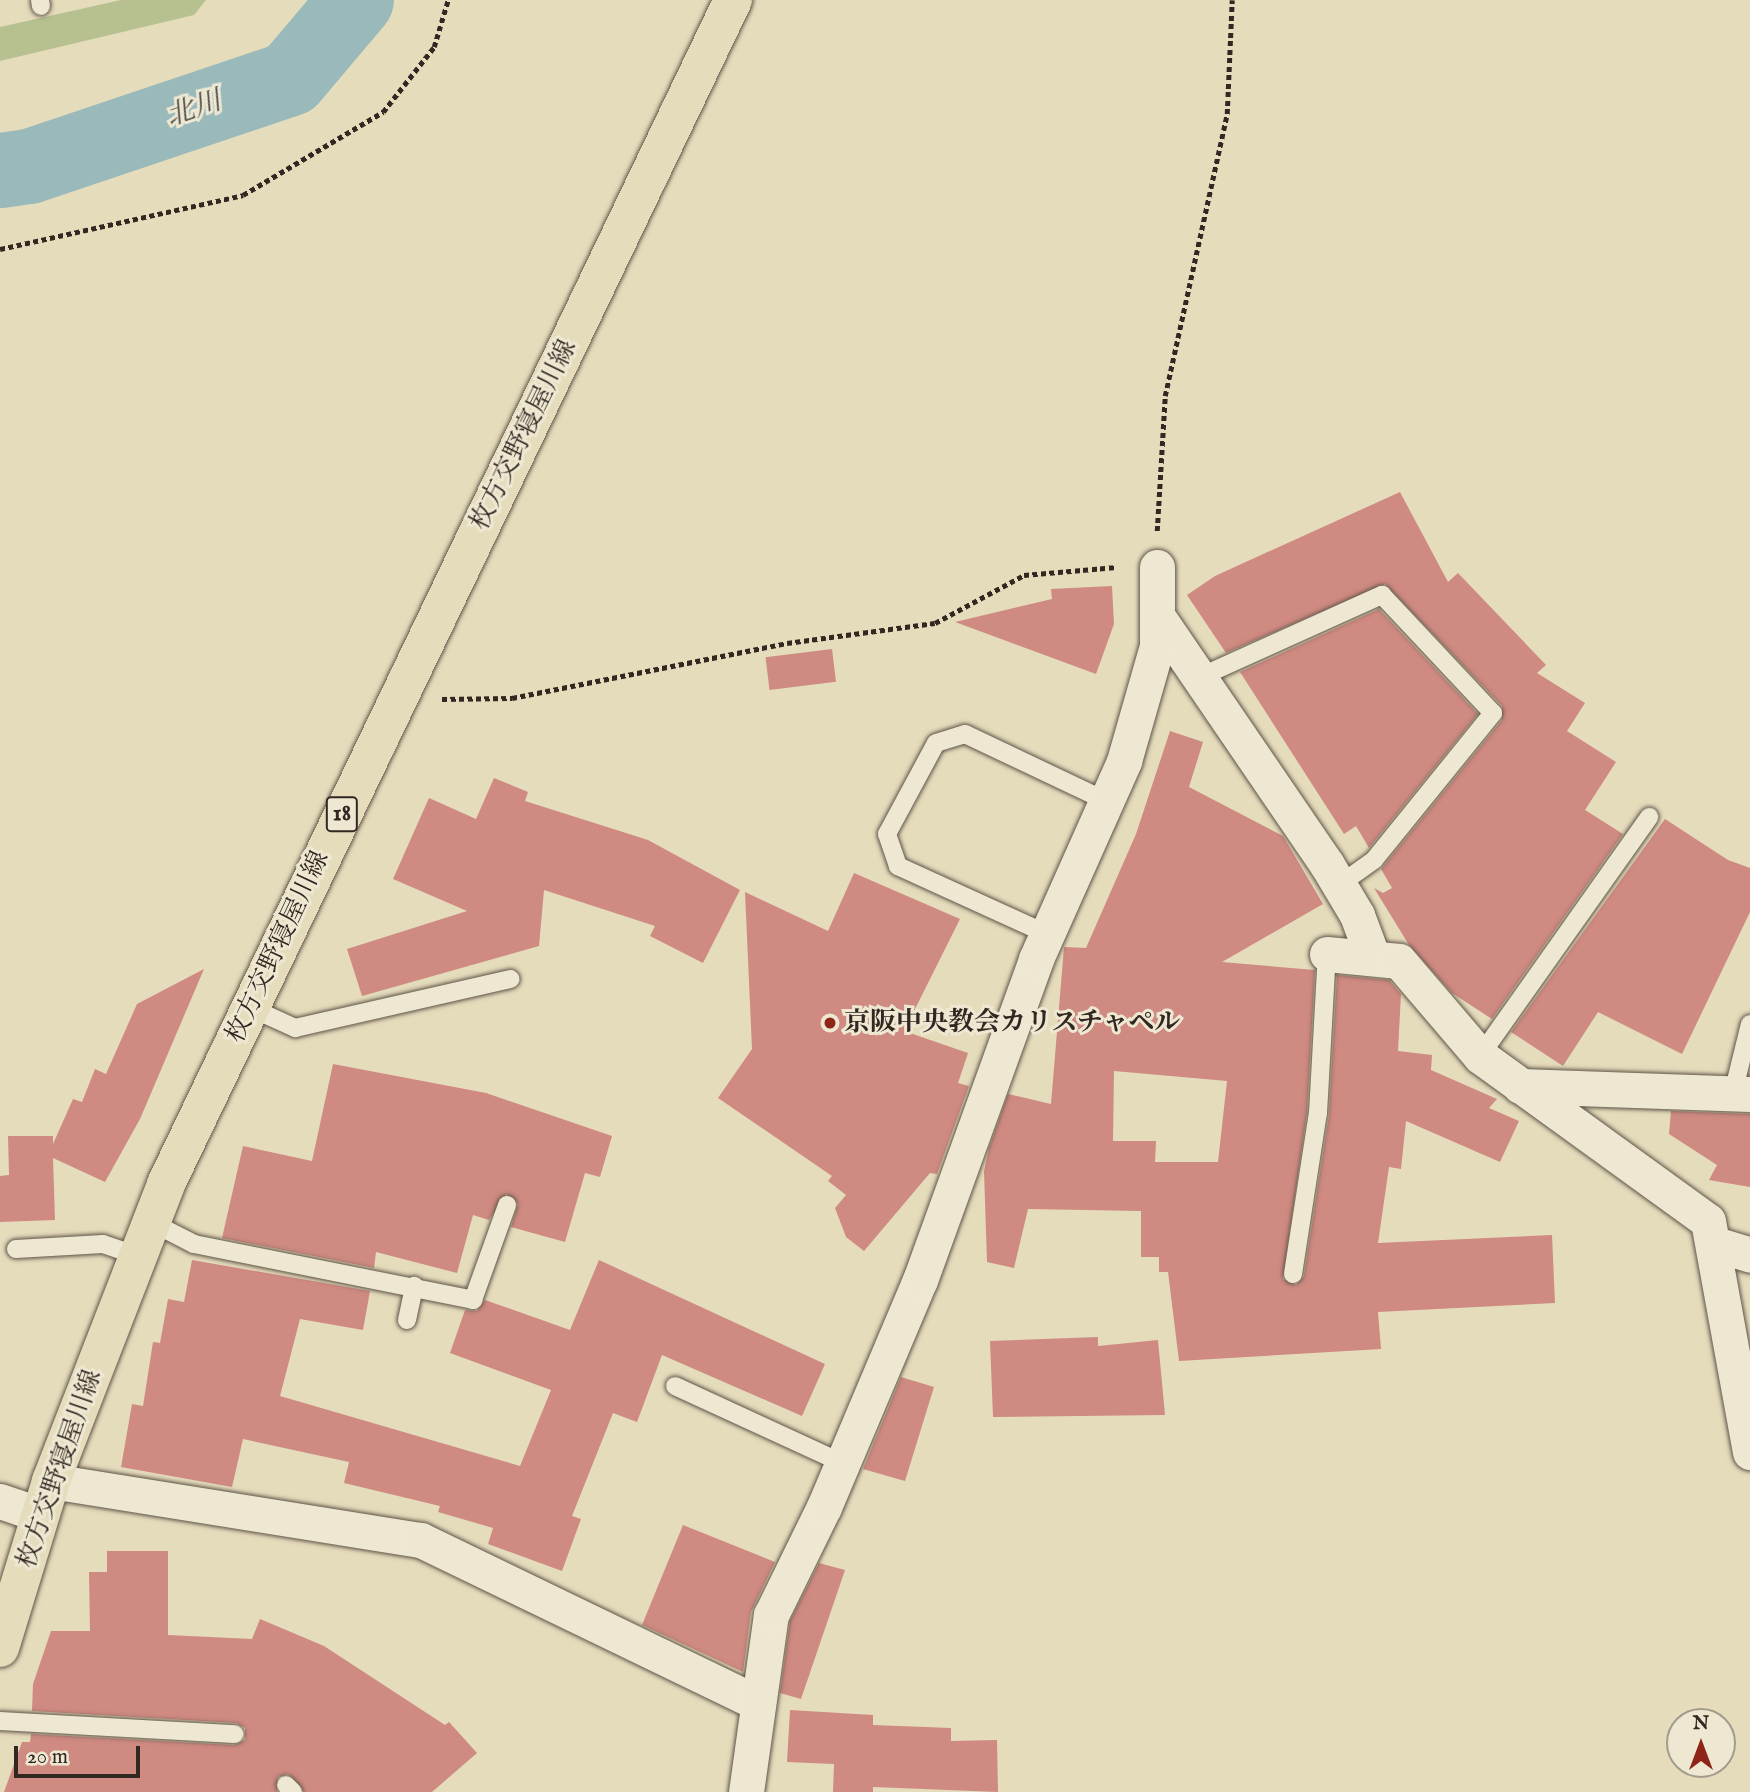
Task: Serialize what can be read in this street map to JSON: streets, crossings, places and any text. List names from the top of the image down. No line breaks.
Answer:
{"streets":{"main road":["枚方交野寝屋川線","18"]},"water":["北川"],"places":["京阪中央教会カリスチャペル"],"scale_bar":"20 m","north":"top"}
